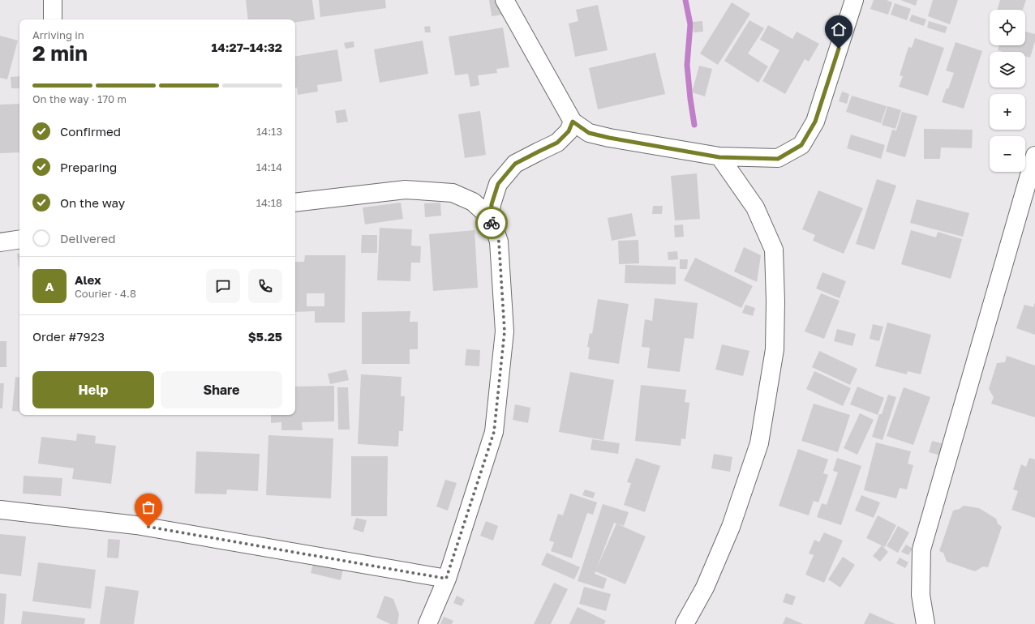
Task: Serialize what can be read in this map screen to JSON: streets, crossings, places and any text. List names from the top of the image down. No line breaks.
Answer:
{"page":{"map_buttons":["+","−"],"heading":["2 min","Arriving in","14:27–14:32"],"panel":["Alex","Courier · 4.8","Order #7923","$5.25"],"bar":"On the way · 170 m","list":[["Confirmed","14:13"],["Preparing","14:14"],["On the way","14:18"],"Delivered"],"round":"A","buttons":["Help","Share"]}}
